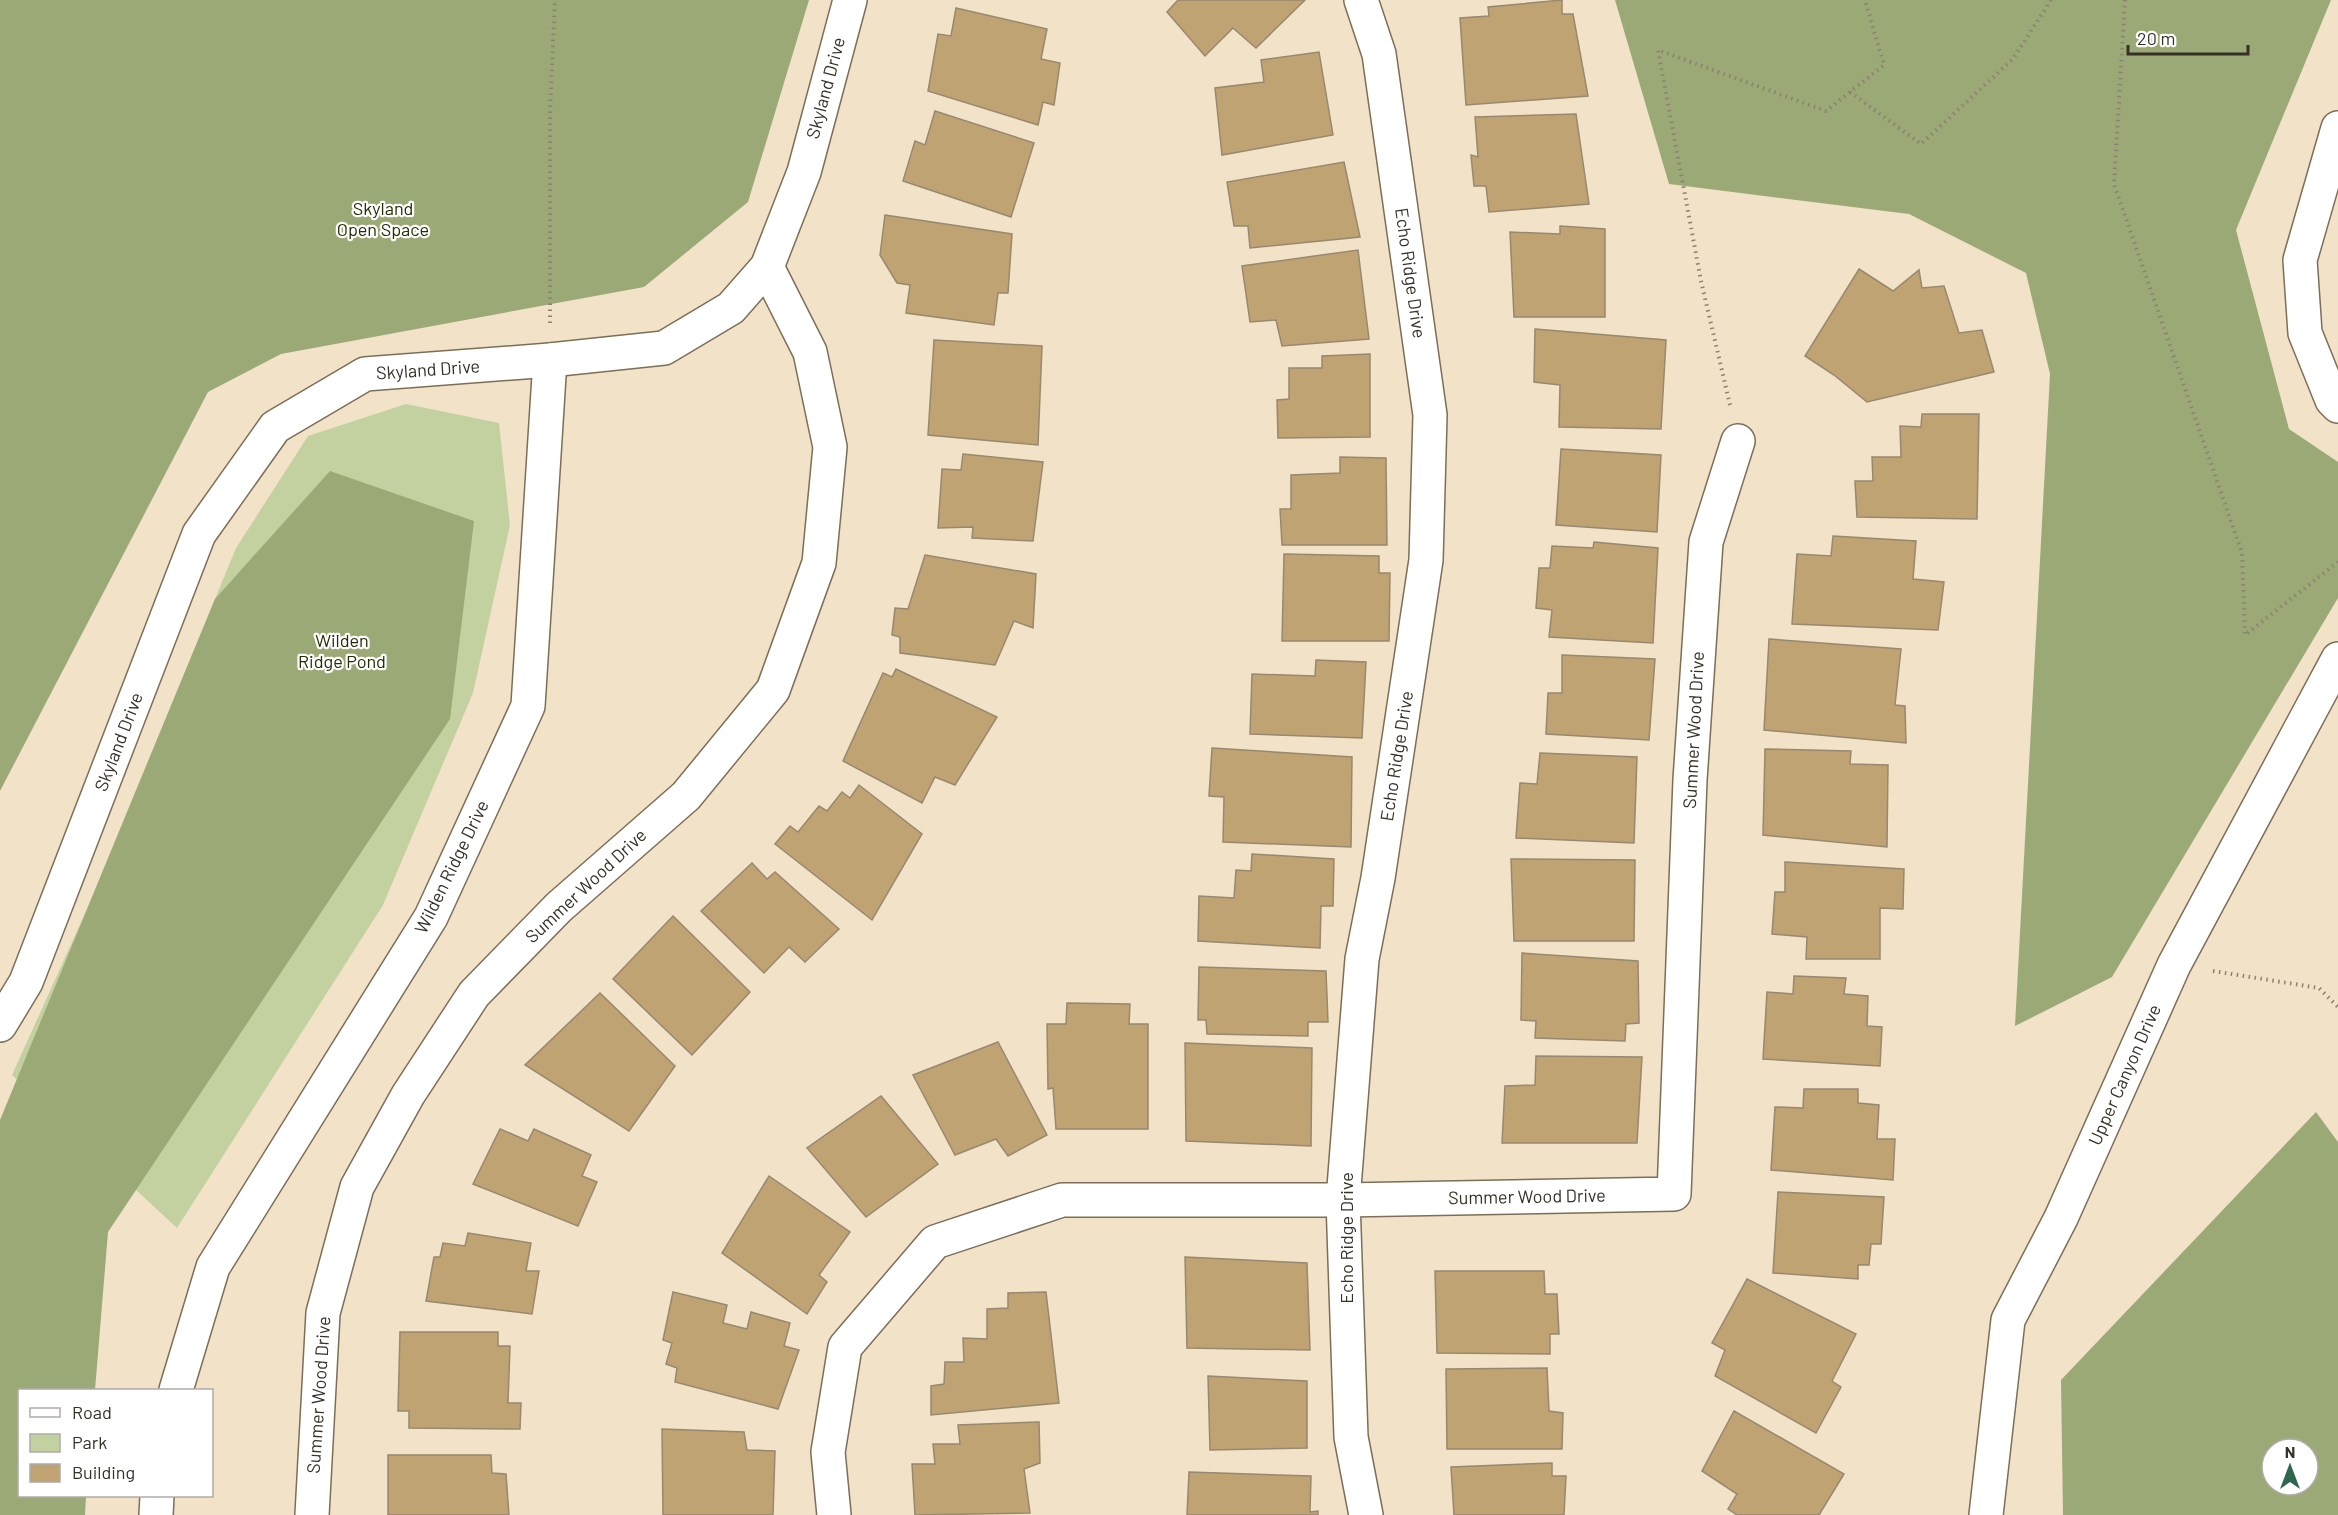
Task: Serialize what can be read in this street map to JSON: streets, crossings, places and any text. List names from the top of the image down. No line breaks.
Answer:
{"streets":{"street":["Skyland Drive","Echo Ridge Drive","Summer Wood Drive","Wilden Ridge Drive","Upper Canyon Drive"]},"crossings":[["Skyland Drive","Summer Wood Drive"],["Skyland Drive","Wilden Ridge Drive"],["Echo Ridge Drive","Summer Wood Drive"]],"parks":["Skyland Open Space","Wilden Ridge Pond"],"legend":["Road","Park","Building"],"scale_bar":"20 m","north":"top"}
